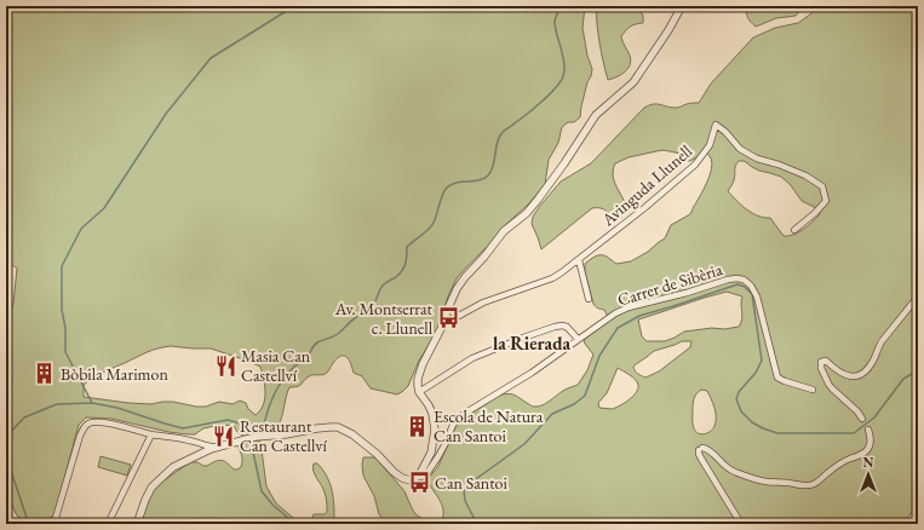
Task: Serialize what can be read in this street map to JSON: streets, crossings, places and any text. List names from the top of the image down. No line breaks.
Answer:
{"streets":{"street":["Avinguda Llunell","Carrer de Sibèria"]},"districts":["la Rierada"],"places":{"bus stop":["Av. Montserrat c. Llunell","Can Santoi"],"restaurant":["Masia Can Castellví","Restaurant Can Castellví"],"building":["Bòbila Marimon","Escola de Natura Can Santoi"]},"north":"top"}
